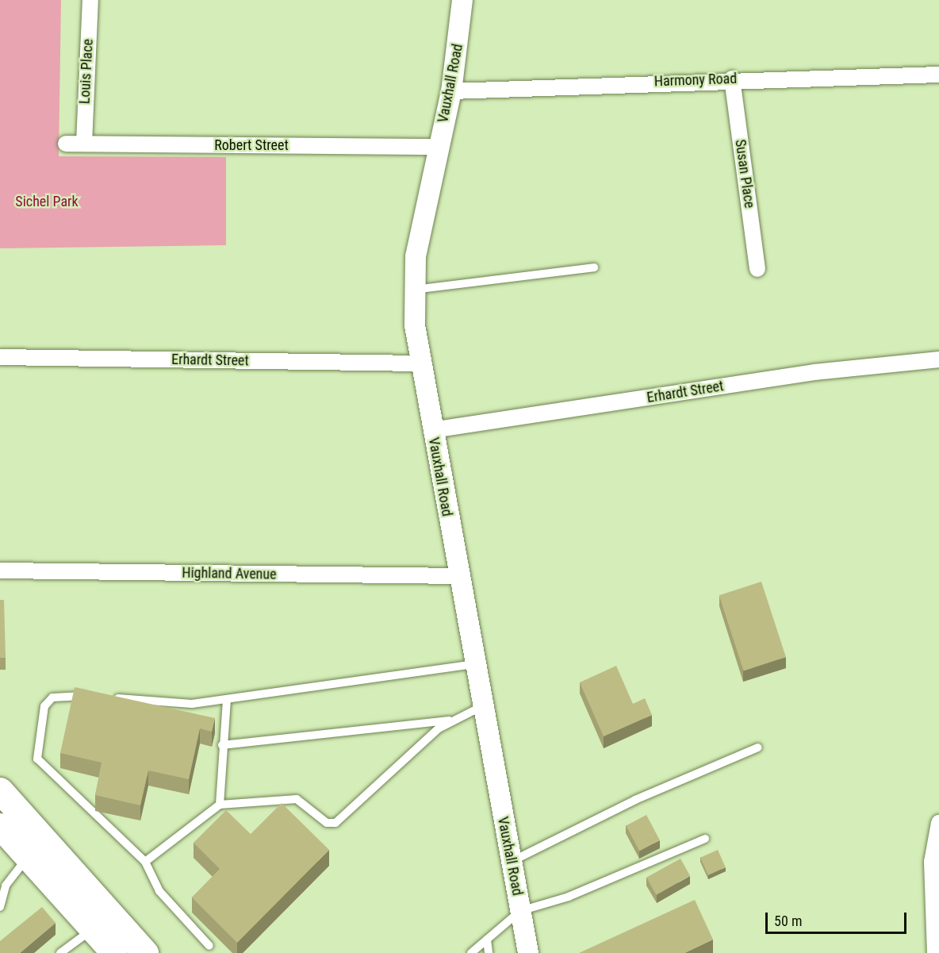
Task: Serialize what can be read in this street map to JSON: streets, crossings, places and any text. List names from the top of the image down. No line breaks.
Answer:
{"streets":{"street":["Louis Place","Harmony Road","Vauxhall Road","Robert Street","Susan Place","Erhardt Street","Highland Avenue"]},"crossings":[["Louis Place","Robert Street"],["Harmony Road","Vauxhall Road"],["Harmony Road","Susan Place"],["Vauxhall Road","Robert Street"],["Vauxhall Road","Erhardt Street"],["Vauxhall Road","Highland Avenue"]],"parks":["Sichel Park"],"scale_bar":"50 m"}
